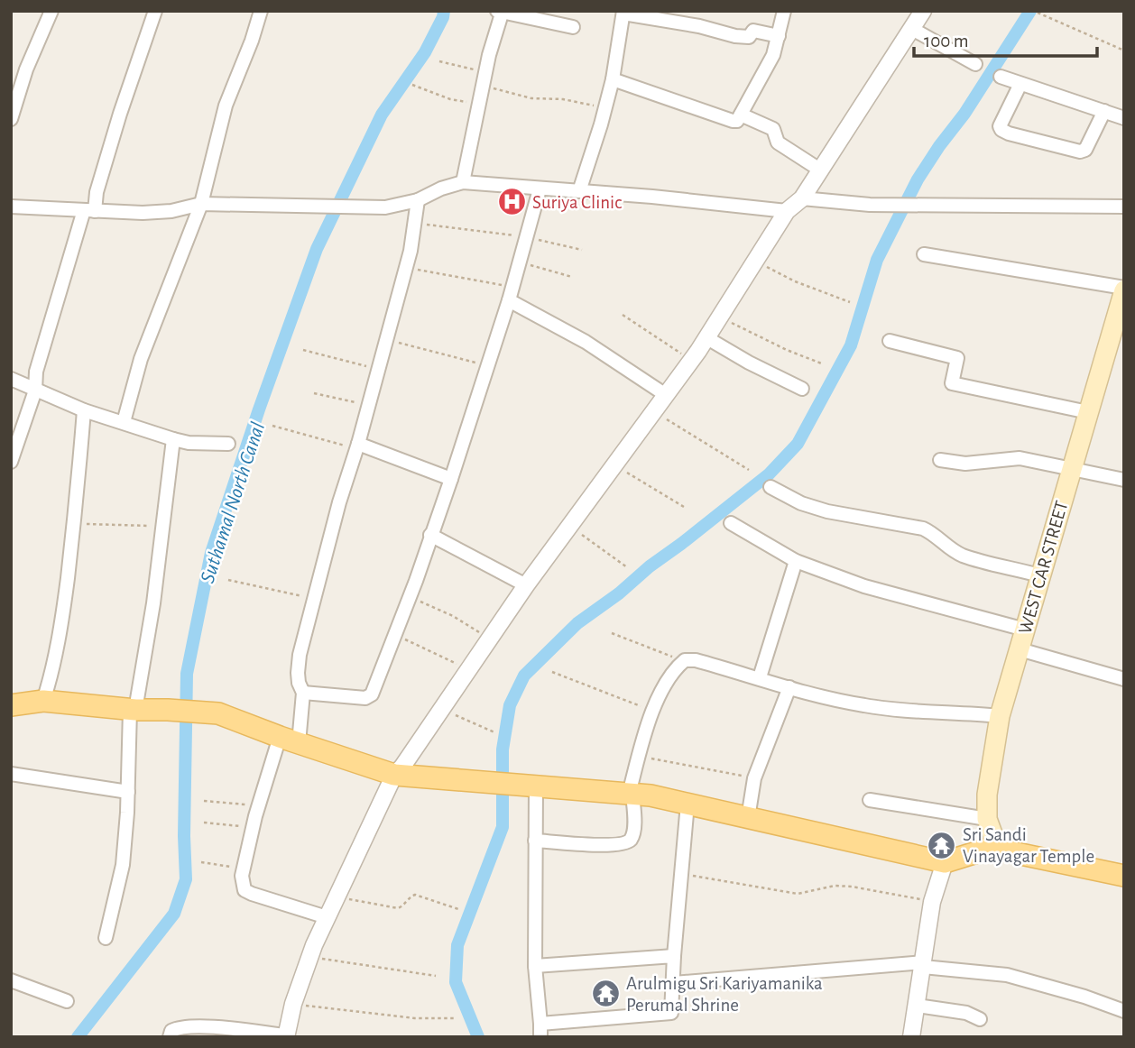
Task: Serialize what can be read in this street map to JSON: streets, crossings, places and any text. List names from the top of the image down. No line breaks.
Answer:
{"streets":{"main road":["WEST CAR STREET"]},"water":["Suthamal North Canal"],"places":{"hospital":["Suriya Clinic"],"temple":["Sri Sandi Vinayagar Temple","Arulmigu Sri Kariyamanika Perumal Shrine"]},"scale_bar":"100 m"}
